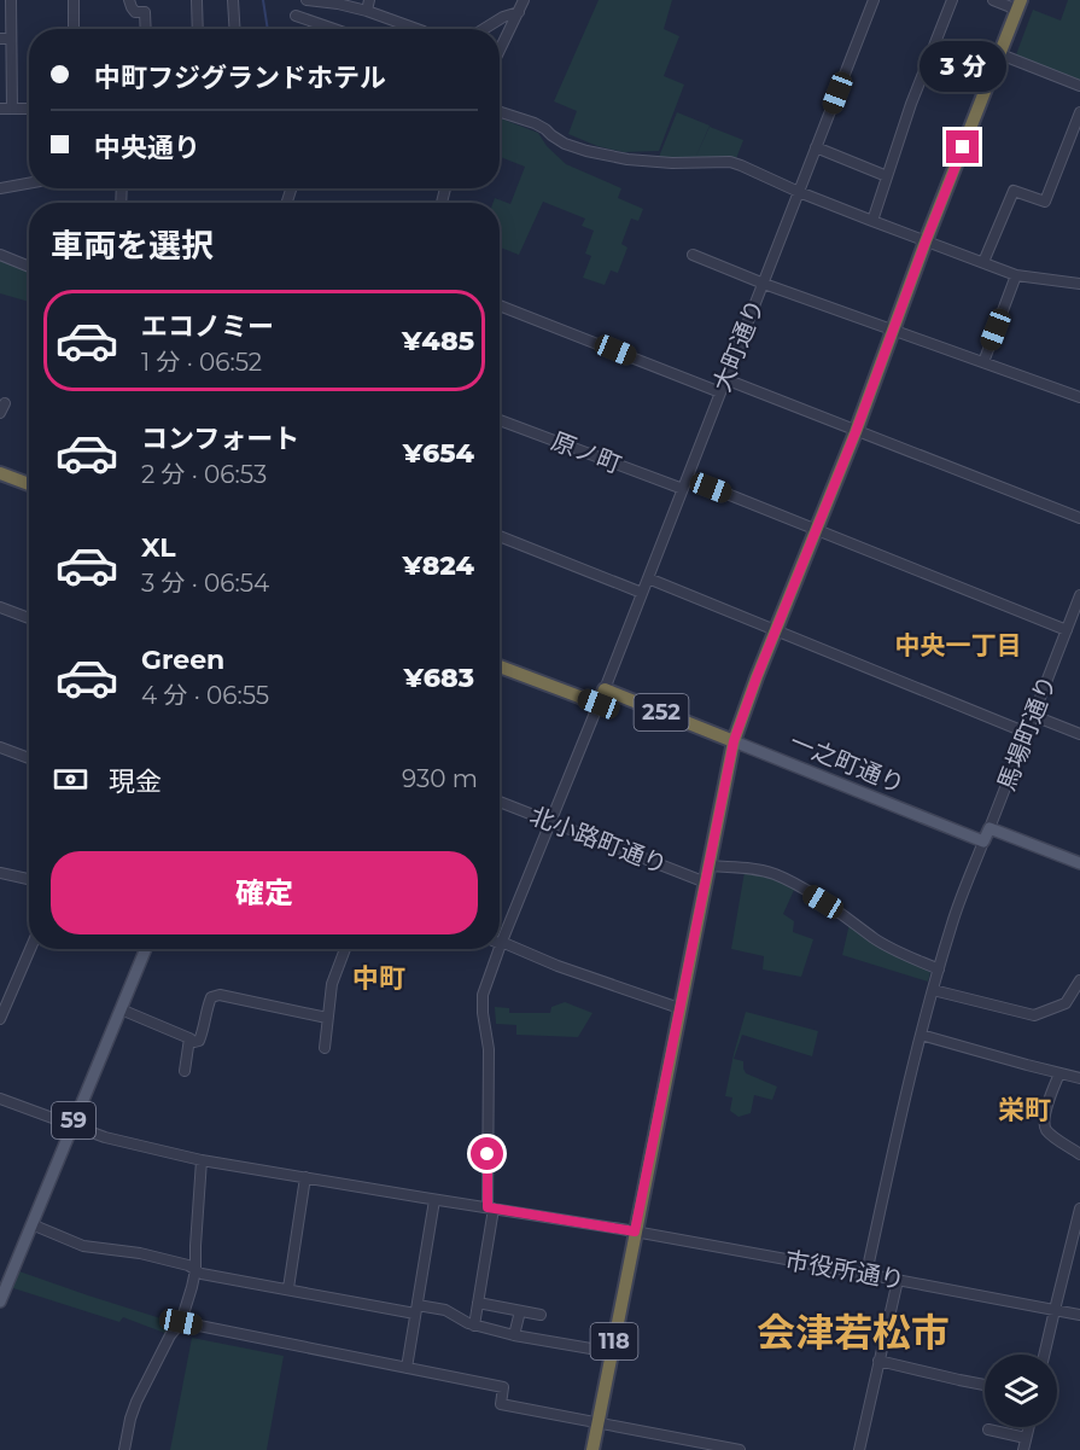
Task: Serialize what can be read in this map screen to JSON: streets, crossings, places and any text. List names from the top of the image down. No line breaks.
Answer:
{"streets":{"highway":["252","一之町通り","118"],"main road":["59"],"street":["大町通り","原ノ町","馬場町通り","北小路町通り","市役所通り"]},"crossings":[["大町通り","原ノ町"],["大町通り","252"],["大町通り","一之町通り"],["252","一之町通り"],["一之町通り","118"],["北小路町通り","118"],["59","市役所通り"],["市役所通り","118"]],"districts":["中央一丁目","中町","栄町","会津若松市"],"page":{"banner":["中町フジグランドホテル","中央通り"],"bubble":"3 分","heading":"車両を選択","list":[{"name":"エコノミー","note":"1 分 · 06:52","value":"¥485"},{"name":"コンフォート","note":"2 分 · 06:53","value":"¥654"},{"name":"XL","note":"3 分 · 06:54","value":"¥824"},{"name":"Green","note":"4 分 · 06:55","value":"¥683"}],"pay":["現金","930 m"],"buttons":"確定"}}
